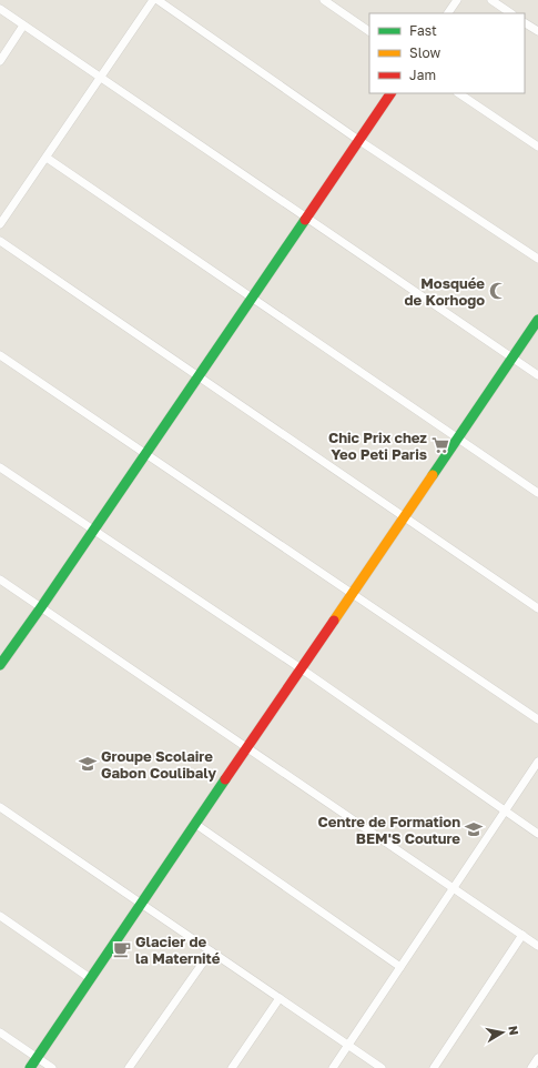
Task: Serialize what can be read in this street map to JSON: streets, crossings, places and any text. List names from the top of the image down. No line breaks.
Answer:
{"places":{"mosque":["Mosquée de Korhogo"],"supermarket":["Chic Prix chez Yeo Peti Paris"],"school or university":["Groupe Scolaire Gabon Coulibaly","Centre de Formation BEM'S Couture"],"cafe":["Glacier de la Maternité"]},"legend":["Fast","Slow","Jam"],"north":"right"}
